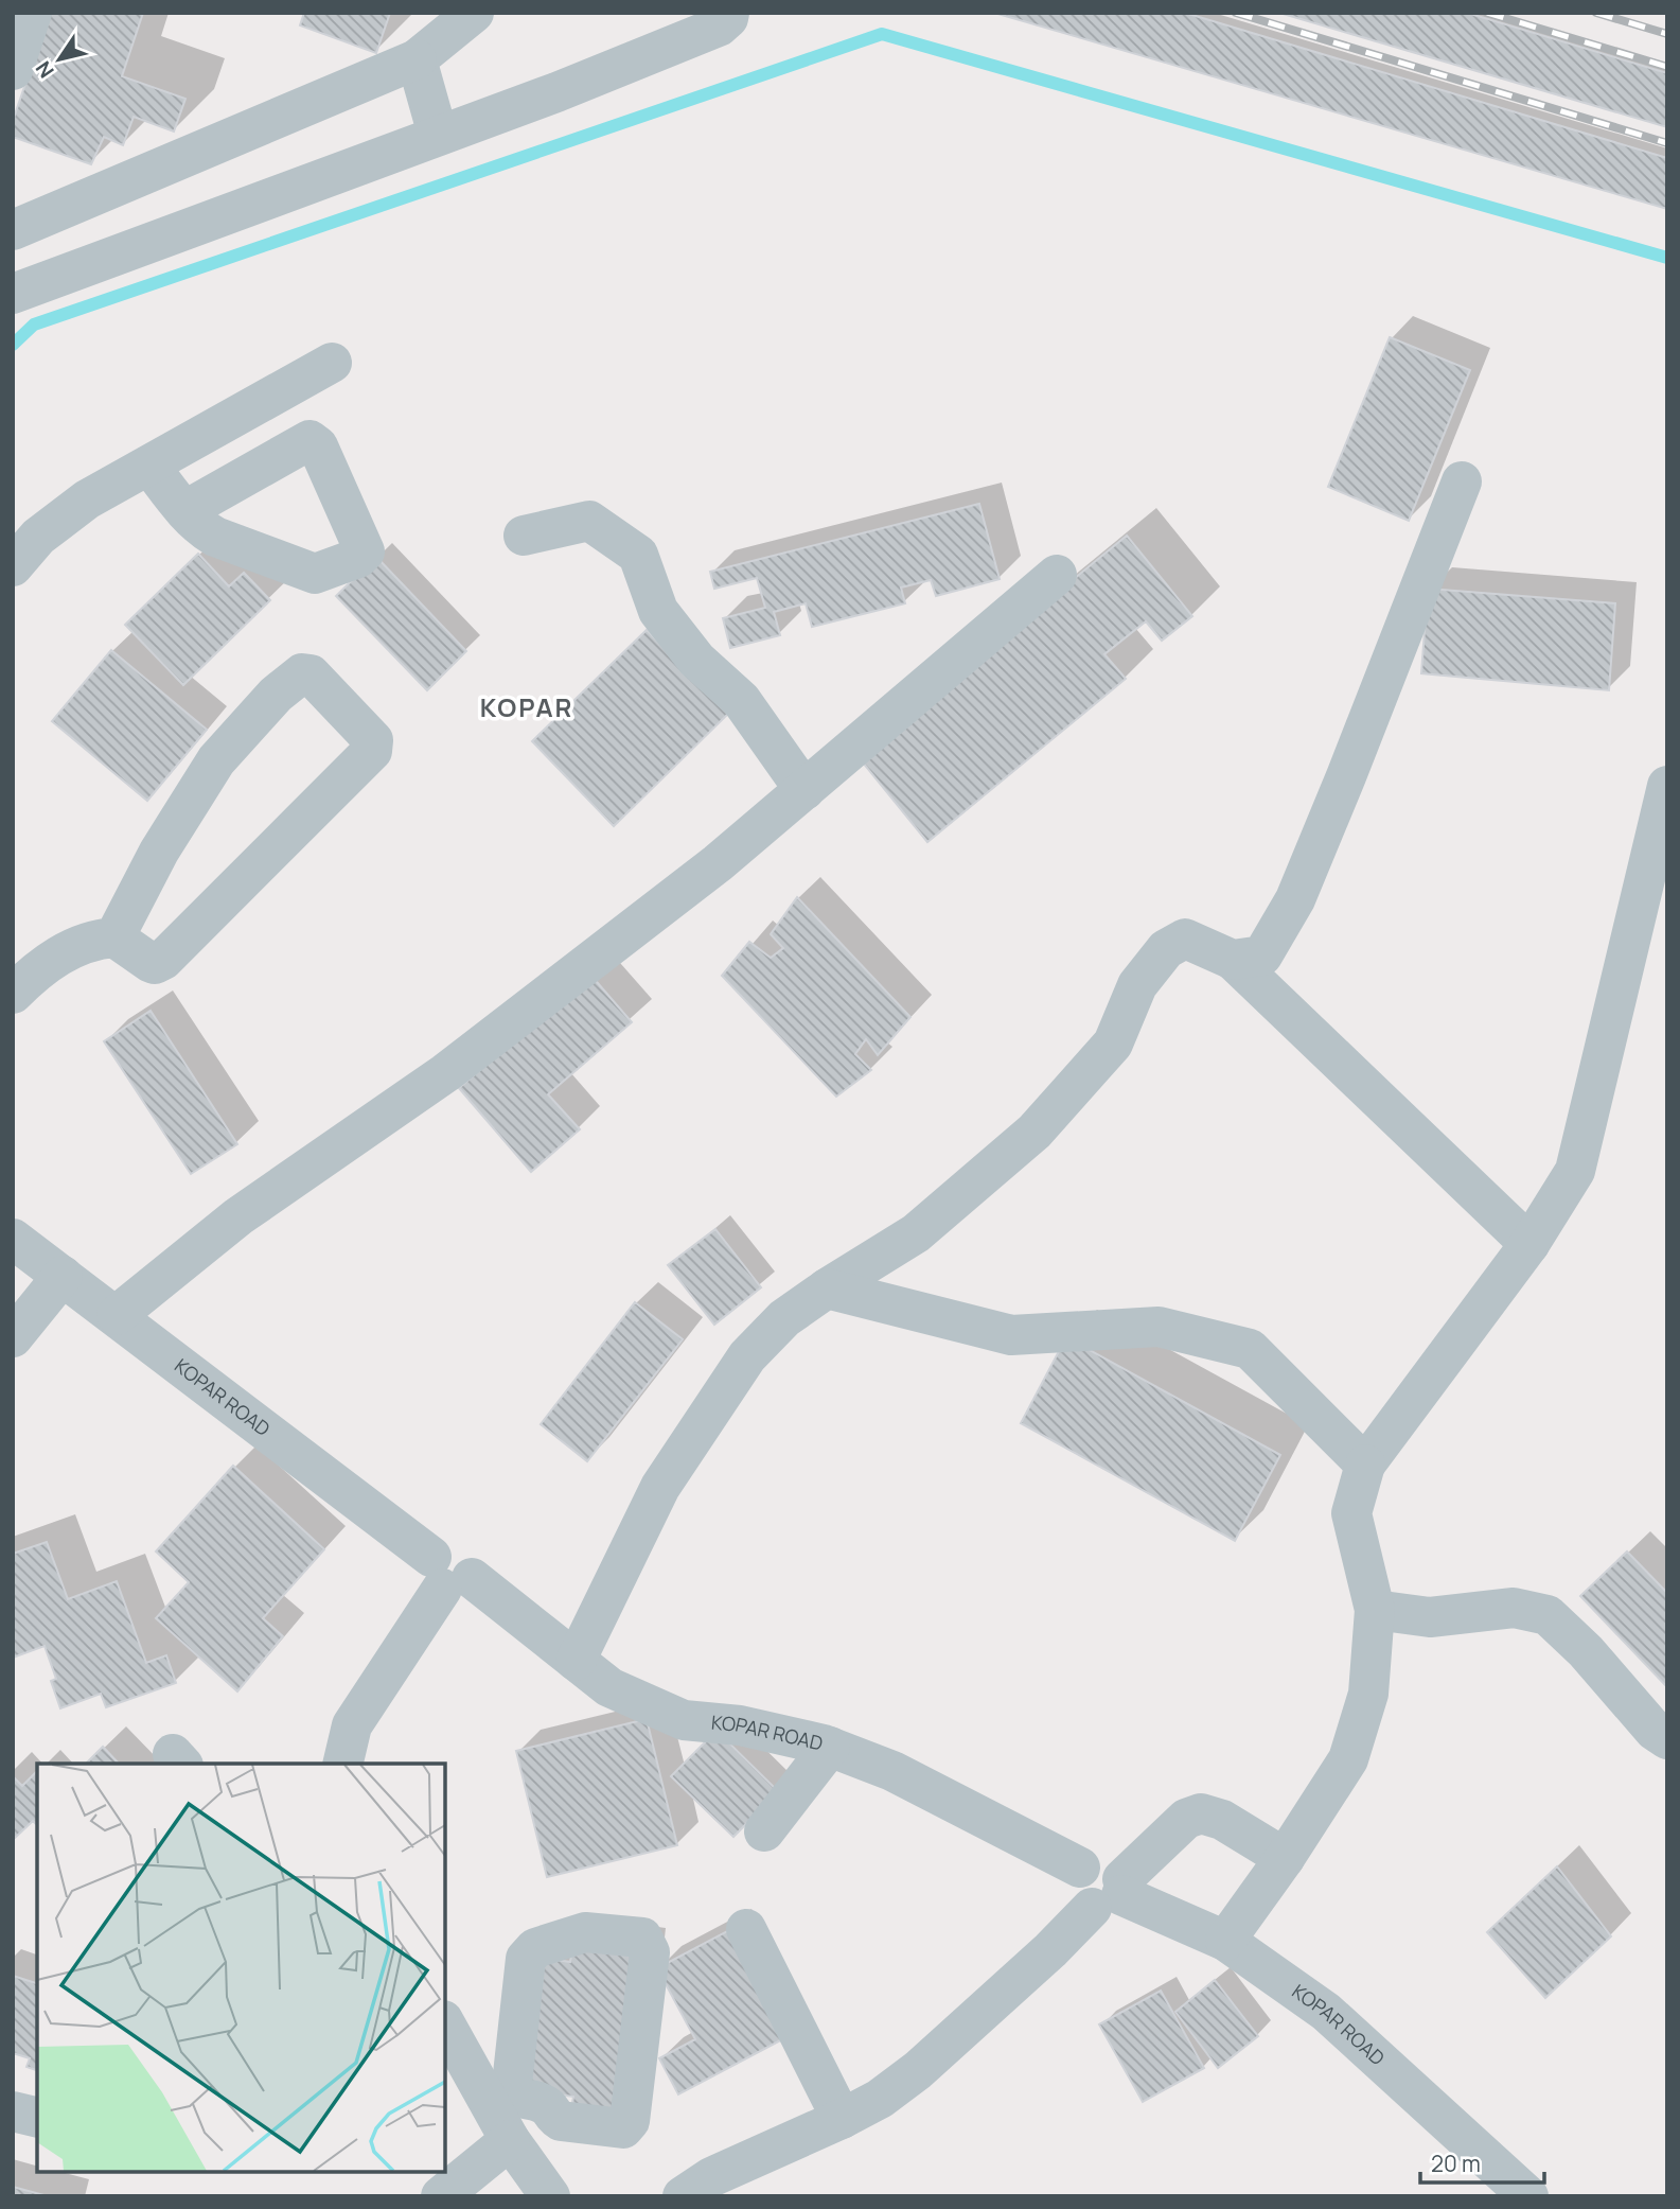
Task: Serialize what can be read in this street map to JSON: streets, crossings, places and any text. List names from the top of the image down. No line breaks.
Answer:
{"streets":{"street":["KOPAR ROAD"]},"districts":["KOPAR"],"scale_bar":"20 m","north":"bottom left"}
